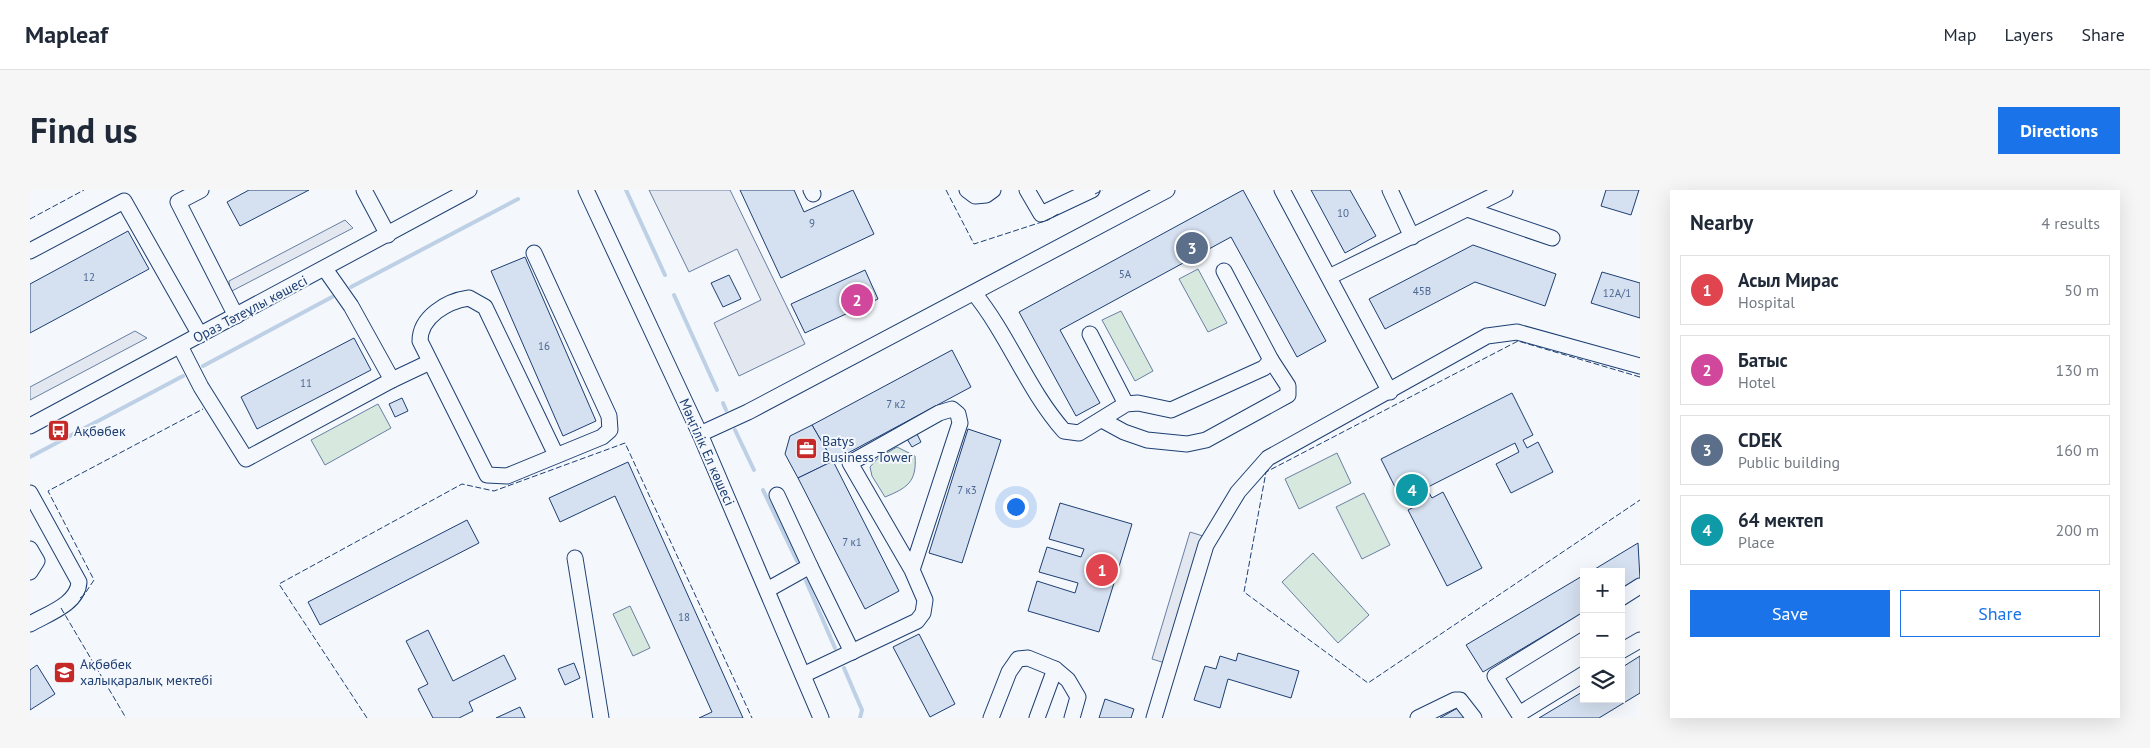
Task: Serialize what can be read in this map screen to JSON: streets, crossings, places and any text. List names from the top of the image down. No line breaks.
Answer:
{"streets":{"street":["Ораз Тәтеұлы көшесі","Мәңгілік Ел көшесі"]},"places":{"bus stop":["Ақбөбек"],"office":["Batys Business Tower"],"school or university":["Ақбөбек халықаралық мектебі"]},"house_numbers":["10","9","5А","12","45В","12А/1","16","11","7 к2","7 к3","7 к1","18"],"page":{"header":"Mapleaf","nav":["Map","Layers","Share"],"title":"Find us","buttons":["Directions",["Save","Share"]],"heading":["Nearby","4 results"],"pins":["3","2","4","1"],"list":[{"mark":"1","name":"Асыл Мирас","note":"Hospital","value":"50 m"},{"mark":"2","name":"Батыс","note":"Hotel","value":"130 m"},{"mark":"3","name":"CDEK","note":"Public building","value":"160 m"},{"mark":"4","name":"64 мектеп","note":"Place","value":"200 m"}],"map_buttons":["+","−"]}}
